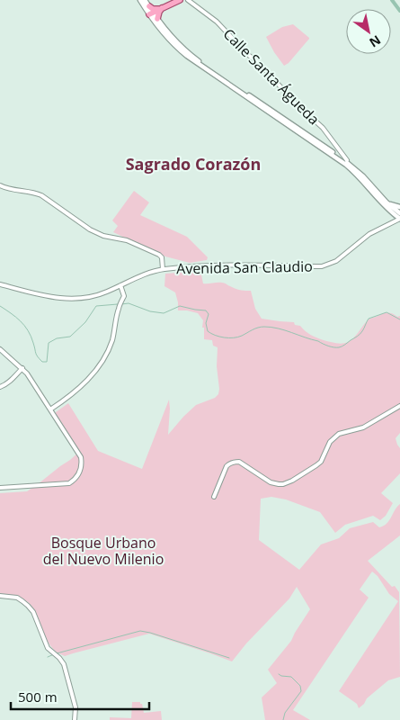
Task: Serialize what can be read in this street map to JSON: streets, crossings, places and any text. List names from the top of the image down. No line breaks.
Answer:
{"streets":{"street":["Calle Santa Águeda","Avenida San Claudio"]},"districts":["Sagrado Corazón"],"parks":["Bosque Urbano del Nuevo Milenio"],"scale_bar":"500 m","north":"bottom right"}
